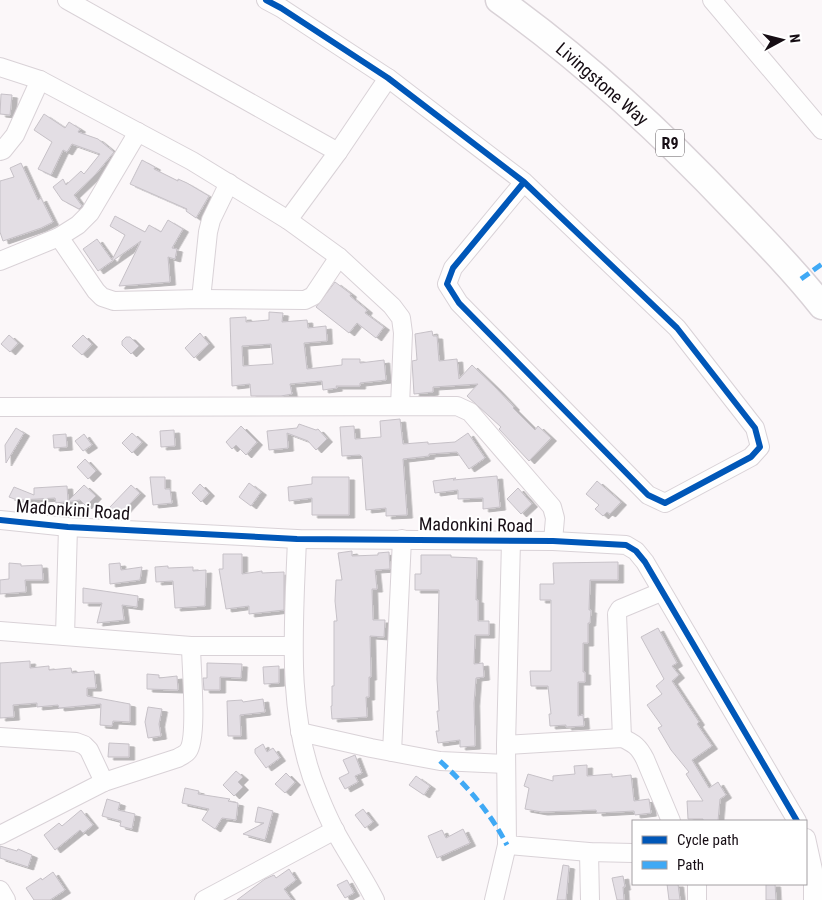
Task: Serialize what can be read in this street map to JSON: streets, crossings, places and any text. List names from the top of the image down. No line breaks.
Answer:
{"streets":{"highway":["Livingstone Way","R9"],"street":["Madonkini Road"]},"legend":["Cycle path","Path"],"north":"right"}
